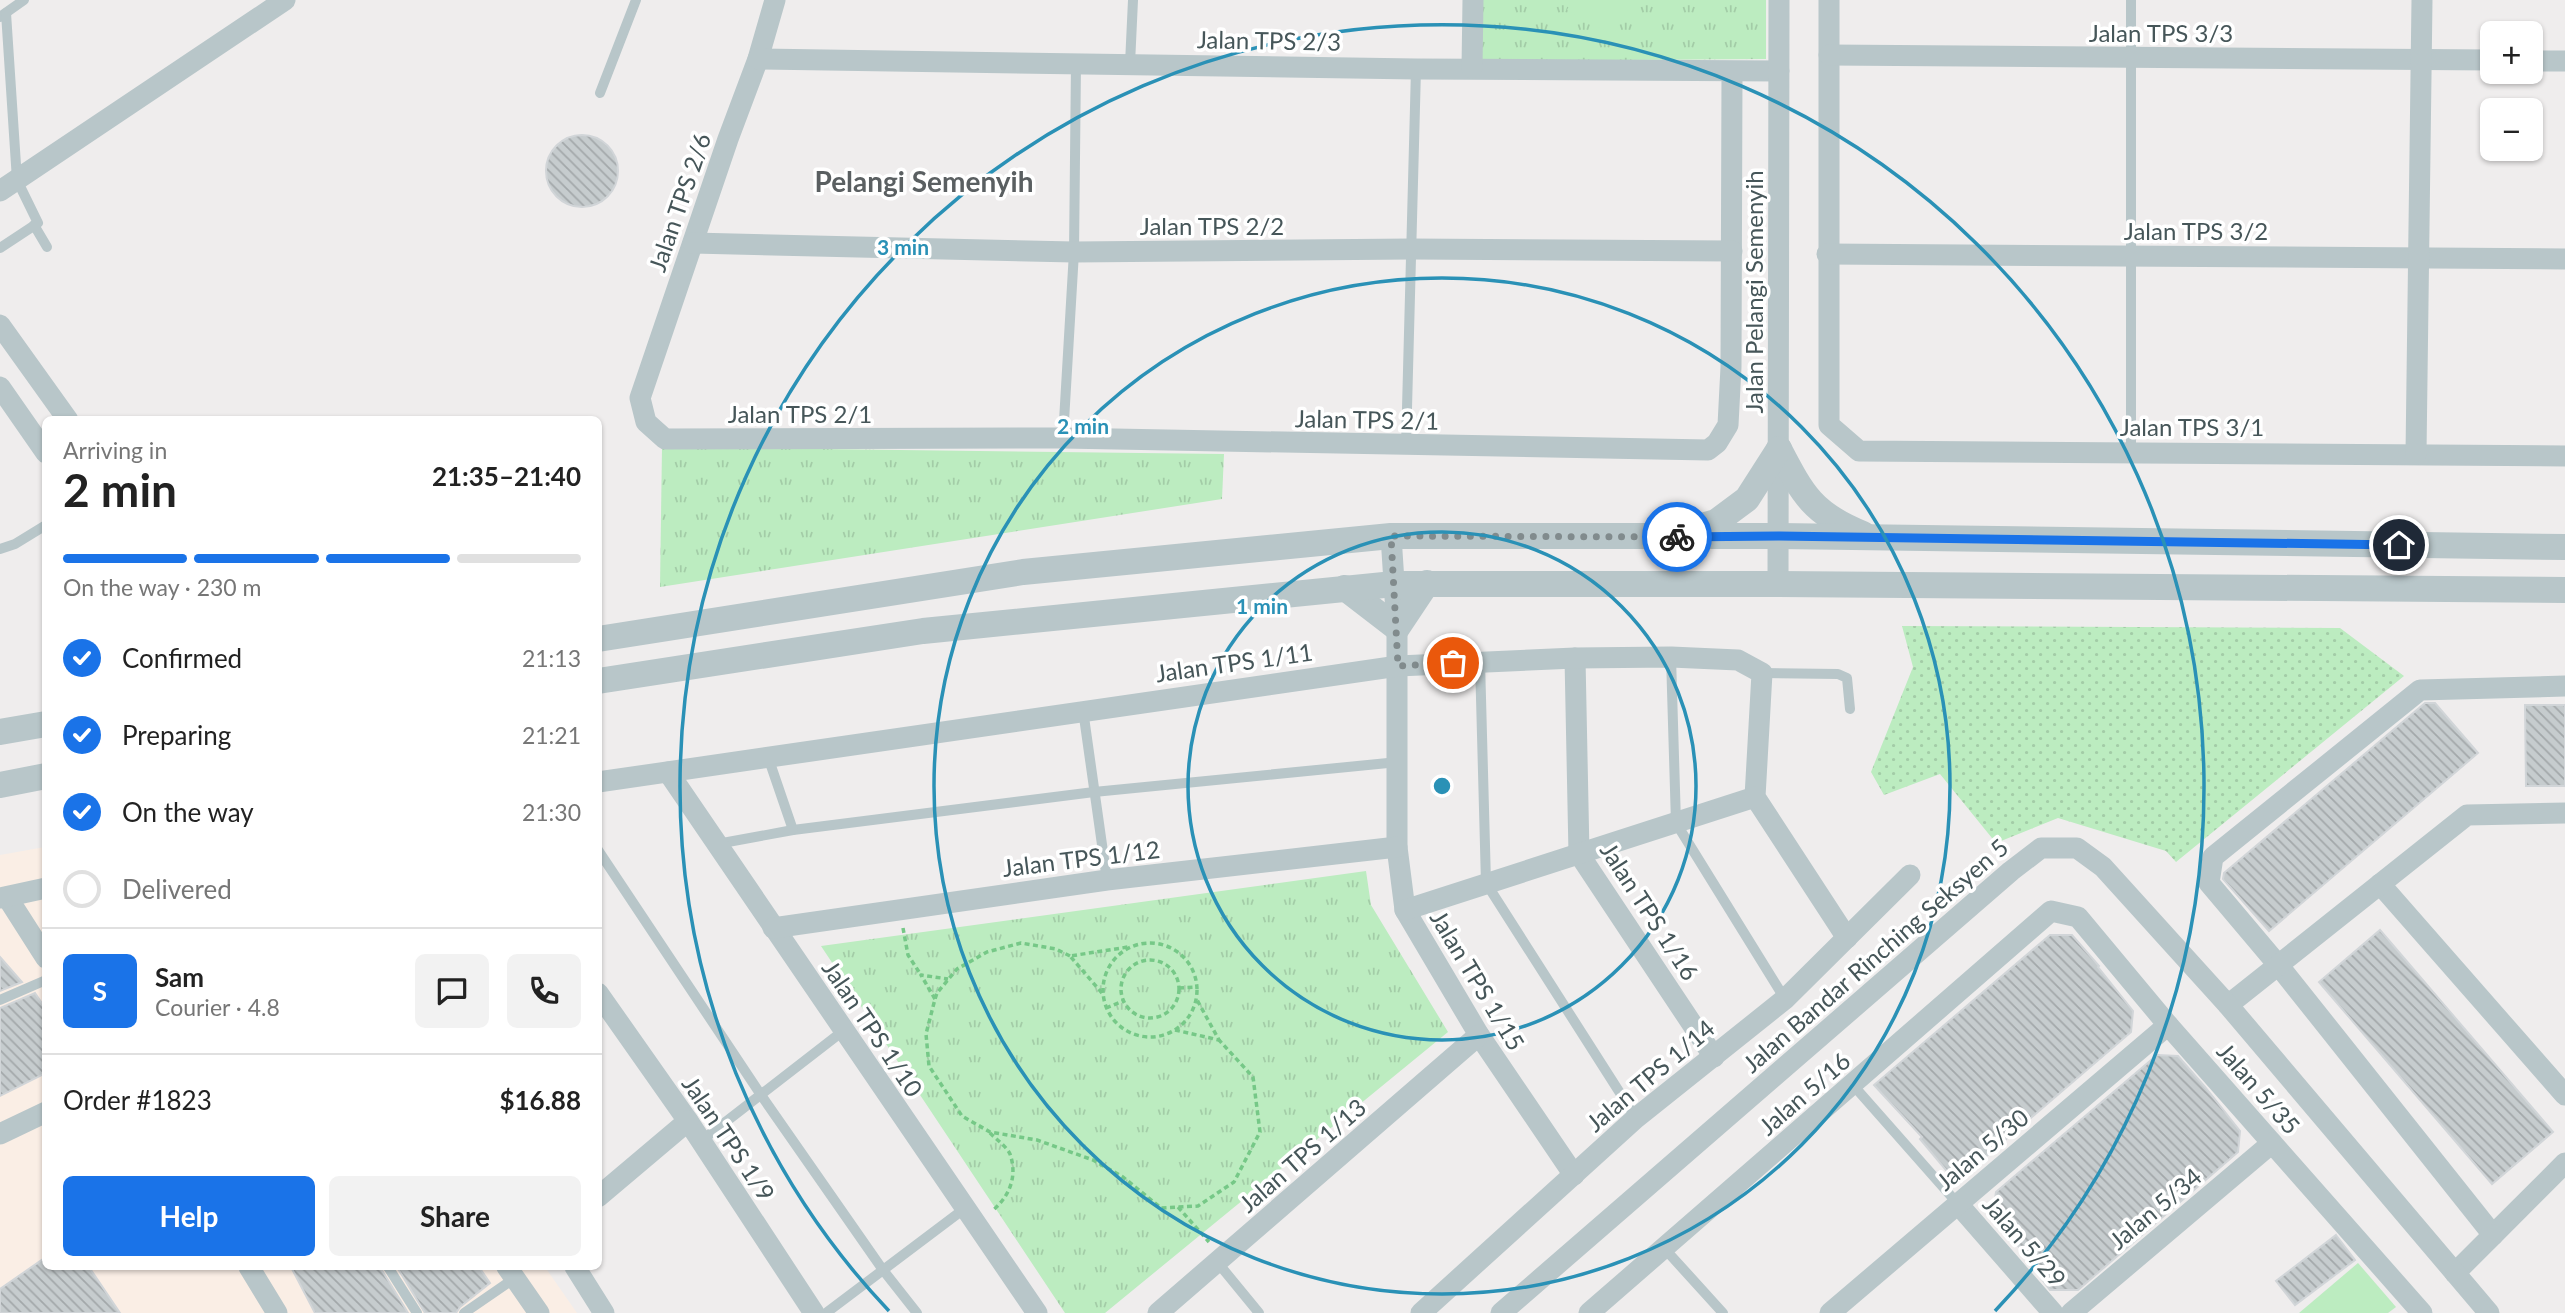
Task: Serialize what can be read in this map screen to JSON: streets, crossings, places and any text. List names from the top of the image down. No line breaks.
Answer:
{"streets":{"street":["Jalan TPS 3/3","Jalan TPS 2/3","Jalan TPS 2/6","Jalan TPS 2/2","Jalan TPS 3/2","Jalan Pelangi Semenyih","Jalan TPS 2/1","Jalan TPS 3/1","Jalan TPS 1/11","Jalan TPS 1/12","Jalan TPS 1/16","Jalan Bandar Rinching Seksyen 5","Jalan TPS 1/15","Jalan TPS 1/10","Jalan TPS 1/14","Jalan 5/35","Jalan 5/16","Jalan TPS 1/9","Jalan 5/30","Jalan TPS 1/13","Jalan 5/34","Jalan 5/29"]},"crossings":[["Jalan TPS 2/3","Jalan TPS 2/6"],["Jalan TPS 2/3","Jalan Pelangi Semenyih"],["Jalan TPS 2/3","Jalan TPS 2/1"],["Jalan TPS 2/6","Jalan TPS 2/2"],["Jalan TPS 2/6","Jalan TPS 2/1"],["Jalan TPS 2/2","Jalan TPS 2/1"],["Jalan TPS 3/2","Jalan TPS 3/1"],["Jalan TPS 1/11","Jalan TPS 1/16"],["Jalan TPS 1/11","Jalan TPS 1/15"],["Jalan TPS 1/11","Jalan TPS 1/10"],["Jalan TPS 1/12","Jalan TPS 1/15"],["Jalan TPS 1/12","Jalan TPS 1/10"],["Jalan TPS 1/16","Jalan TPS 1/14"],["Jalan TPS 1/15","Jalan TPS 1/14"],["Jalan TPS 1/15","Jalan TPS 1/13"],["Jalan 5/35","Jalan 5/16"],["Jalan 5/35","Jalan 5/30"],["Jalan 5/35","Jalan 5/34"],["Jalan 5/30","Jalan 5/29"]],"districts":["Pelangi Semenyih"],"page":{"map_buttons":["+","−"],"heading":["2 min","Arriving in","21:35–21:40"],"panel":["Sam","Courier · 4.8","Order #1823","$16.88"],"bar":"On the way · 230 m","list":[["Confirmed","21:13"],["Preparing","21:21"],["On the way","21:30"],"Delivered"],"round":"S","buttons":["Help","Share"]},"rings":["3 min","2 min","1 min"]}
